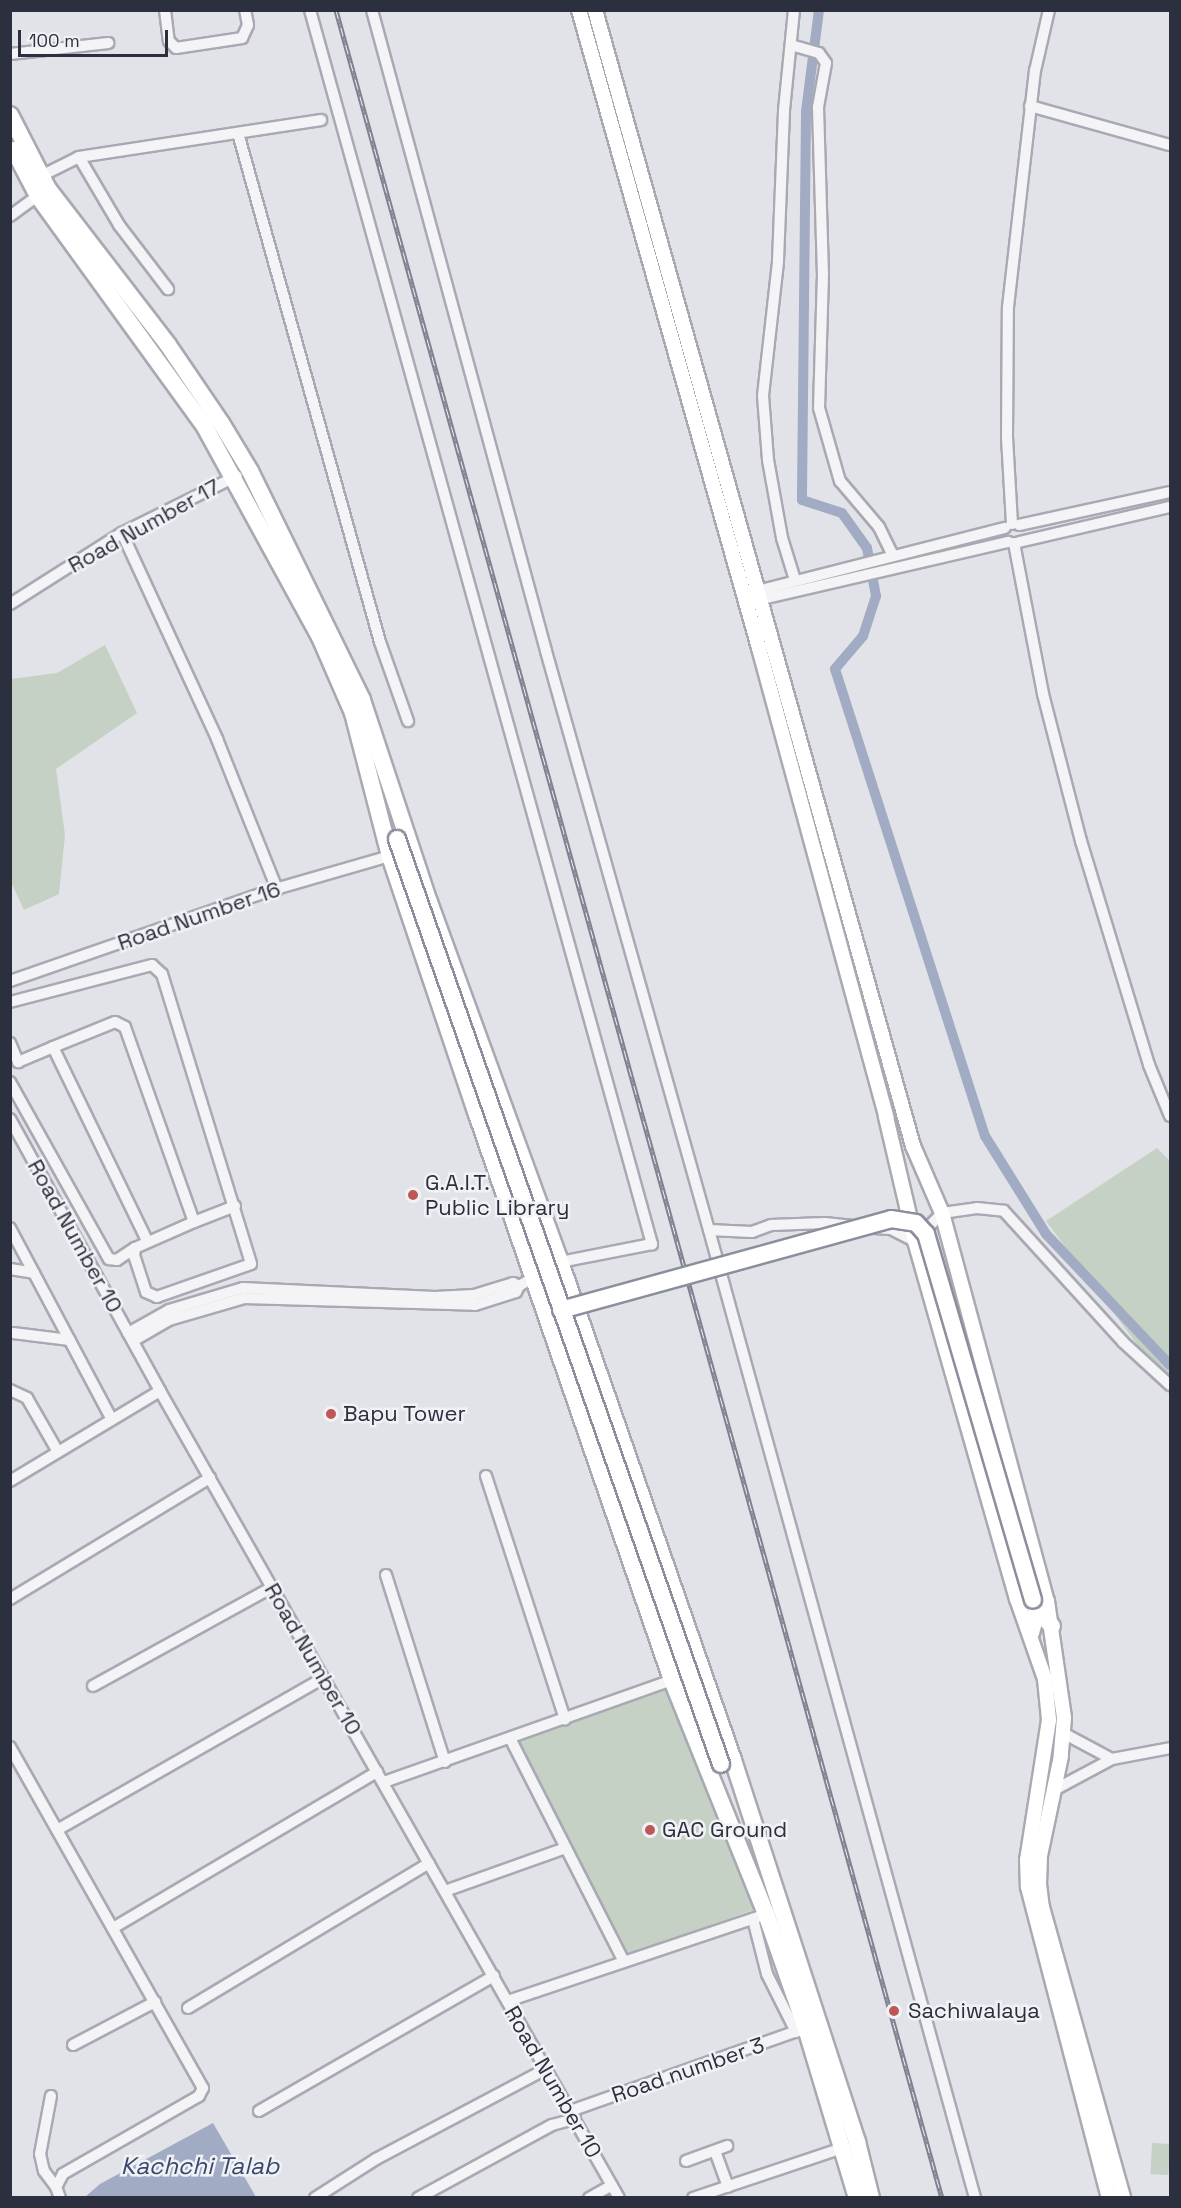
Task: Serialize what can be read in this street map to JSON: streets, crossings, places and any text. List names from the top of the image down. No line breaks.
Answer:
{"streets":{"street":["Road Number 17","Road Number 16","Road Number 10","Road number 3"]},"crossings":[["Road Number 10","Road number 3"]],"water":["Kachchi Talab"],"places":["G.A.I.T. Public Library","Bapu Tower","GAC Ground","Sachiwalaya"],"scale_bar":"100 m"}
